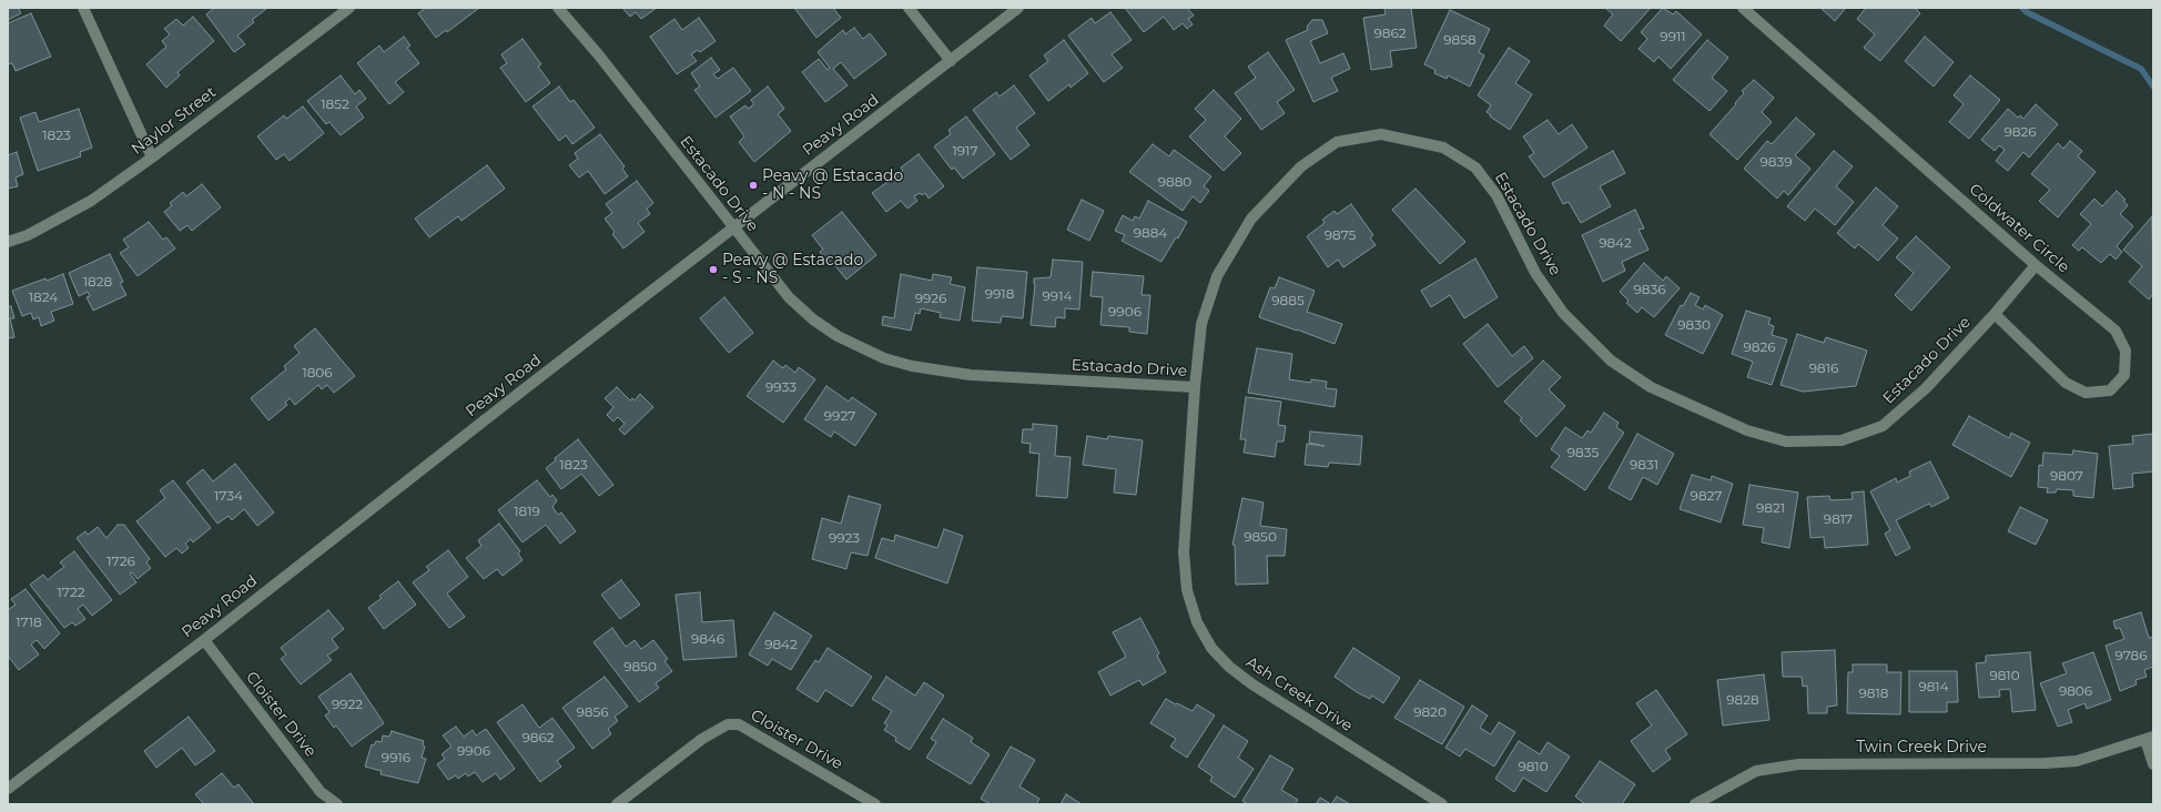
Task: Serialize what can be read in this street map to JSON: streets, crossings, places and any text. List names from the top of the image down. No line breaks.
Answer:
{"streets":{"street":["Naylor Street","Peavy Road","Estacado Drive","Coldwater Circle","Ash Creek Drive","Cloister Drive","Twin Creek Drive"]},"crossings":[["Peavy Road","Estacado Drive"],["Peavy Road","Cloister Drive"],["Estacado Drive","Coldwater Circle"],["Estacado Drive","Ash Creek Drive"]],"places":["Peavy @ Estacado - N - NS","Peavy @ Estacado - S - NS"],"house_numbers":["9862","9911","9858","1852","9826","1823","1917","9839","9880","9884","9875","9842","1828","9836","9918","9914","1824","9926","9885","9906","9830","9826","9816","1806","9933","9927","9835","1823","9831","9807","1734","9827","9821","1819","9817","9850","9923","1726","1722","1718","9846","9842","9786","9850","9810","9814","9806","9818","9828","9922","9856","9820","9862","9906","9916","9810"]}
